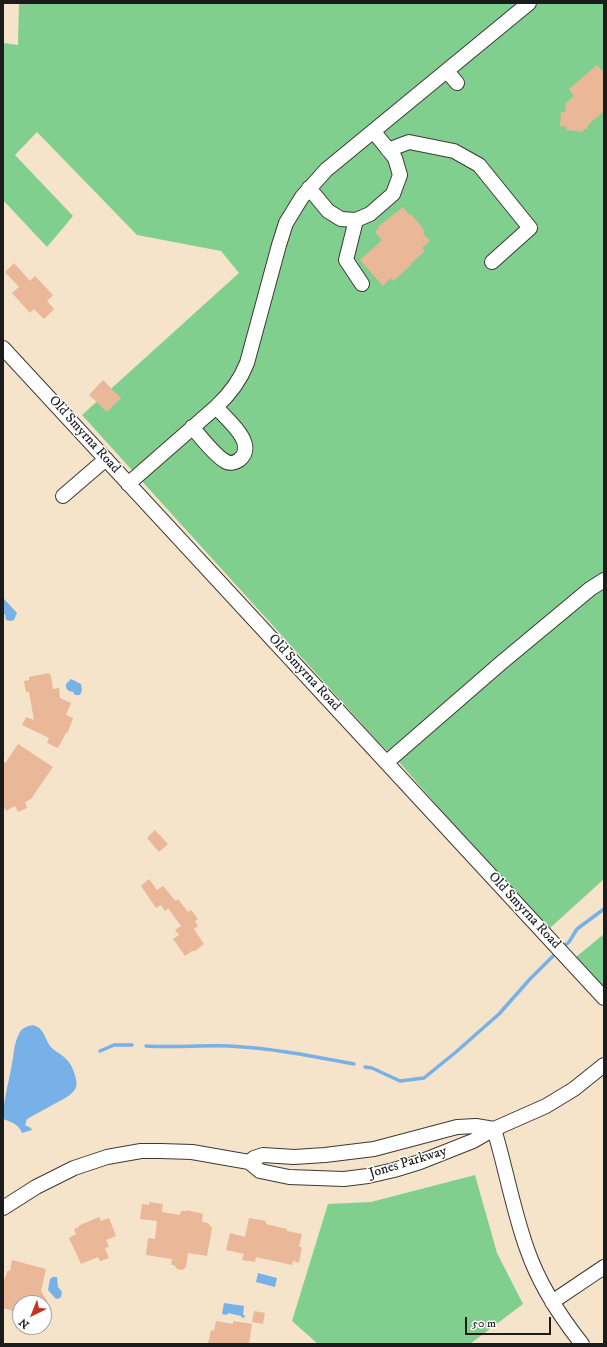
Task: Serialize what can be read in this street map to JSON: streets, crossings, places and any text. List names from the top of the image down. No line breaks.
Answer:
{"streets":{"street":["Old Smyrna Road","Jones Parkway"]},"scale_bar":"50 m","north":"bottom left"}
